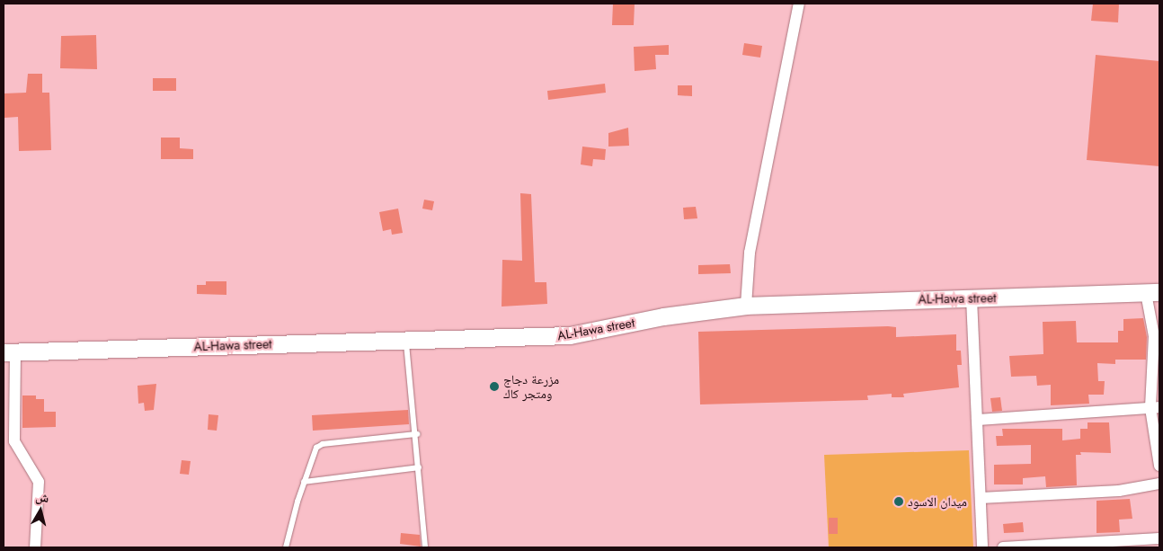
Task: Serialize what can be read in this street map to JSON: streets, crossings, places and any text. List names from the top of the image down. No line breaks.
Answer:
{"streets":{"street":["AL-Hawa street"]},"places":["مزرعة دجاج ومتجر كاك","ميدان الاسود"],"north":"top"}
